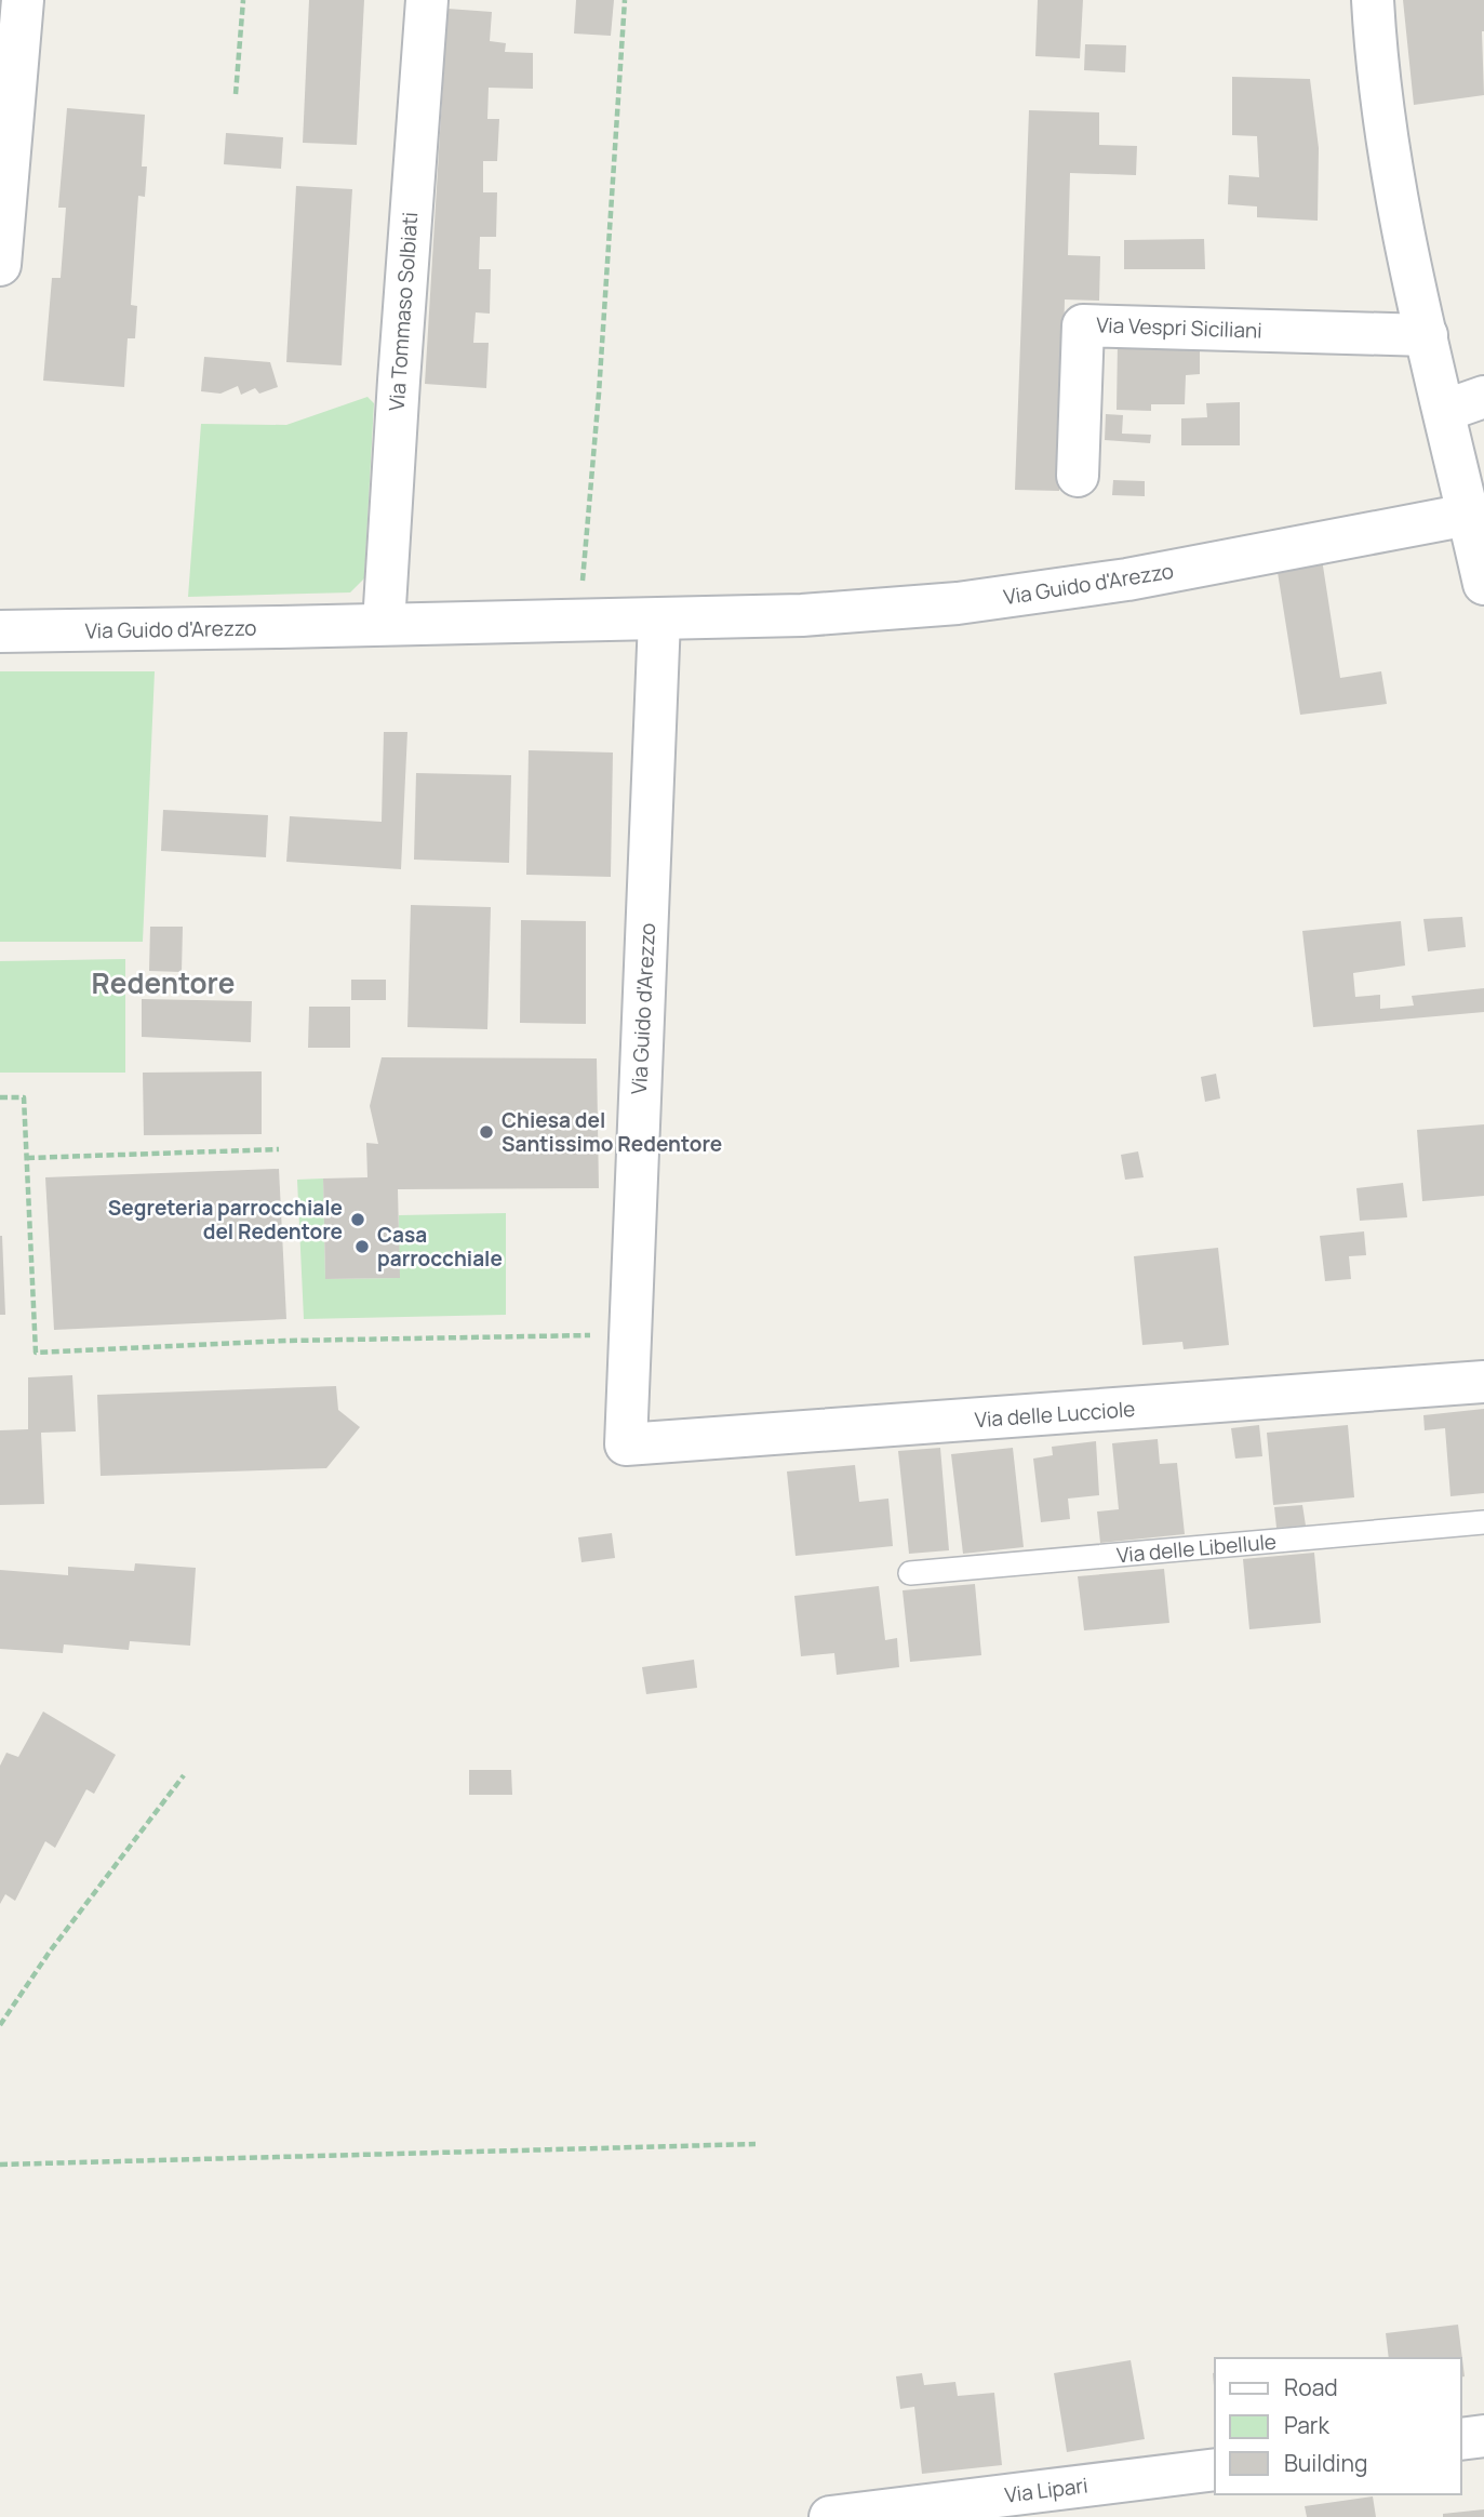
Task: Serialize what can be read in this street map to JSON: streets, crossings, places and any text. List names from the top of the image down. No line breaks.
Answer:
{"streets":{"street":["Via Tommaso Solbiati","Via Vespri Siciliani","Via Guido d'Arezzo","Via delle Lucciole","Via Lipari"],"lane":["Via delle Libellule"]},"crossings":[["Via Tommaso Solbiati","Via Guido d'Arezzo"],["Via Guido d'Arezzo","Via delle Lucciole"]],"districts":["Redentore"],"places":["Chiesa del Santissimo Redentore","Segreteria parrocchiale del Redentore","Casa parrocchiale"],"legend":["Road","Park","Building"]}
